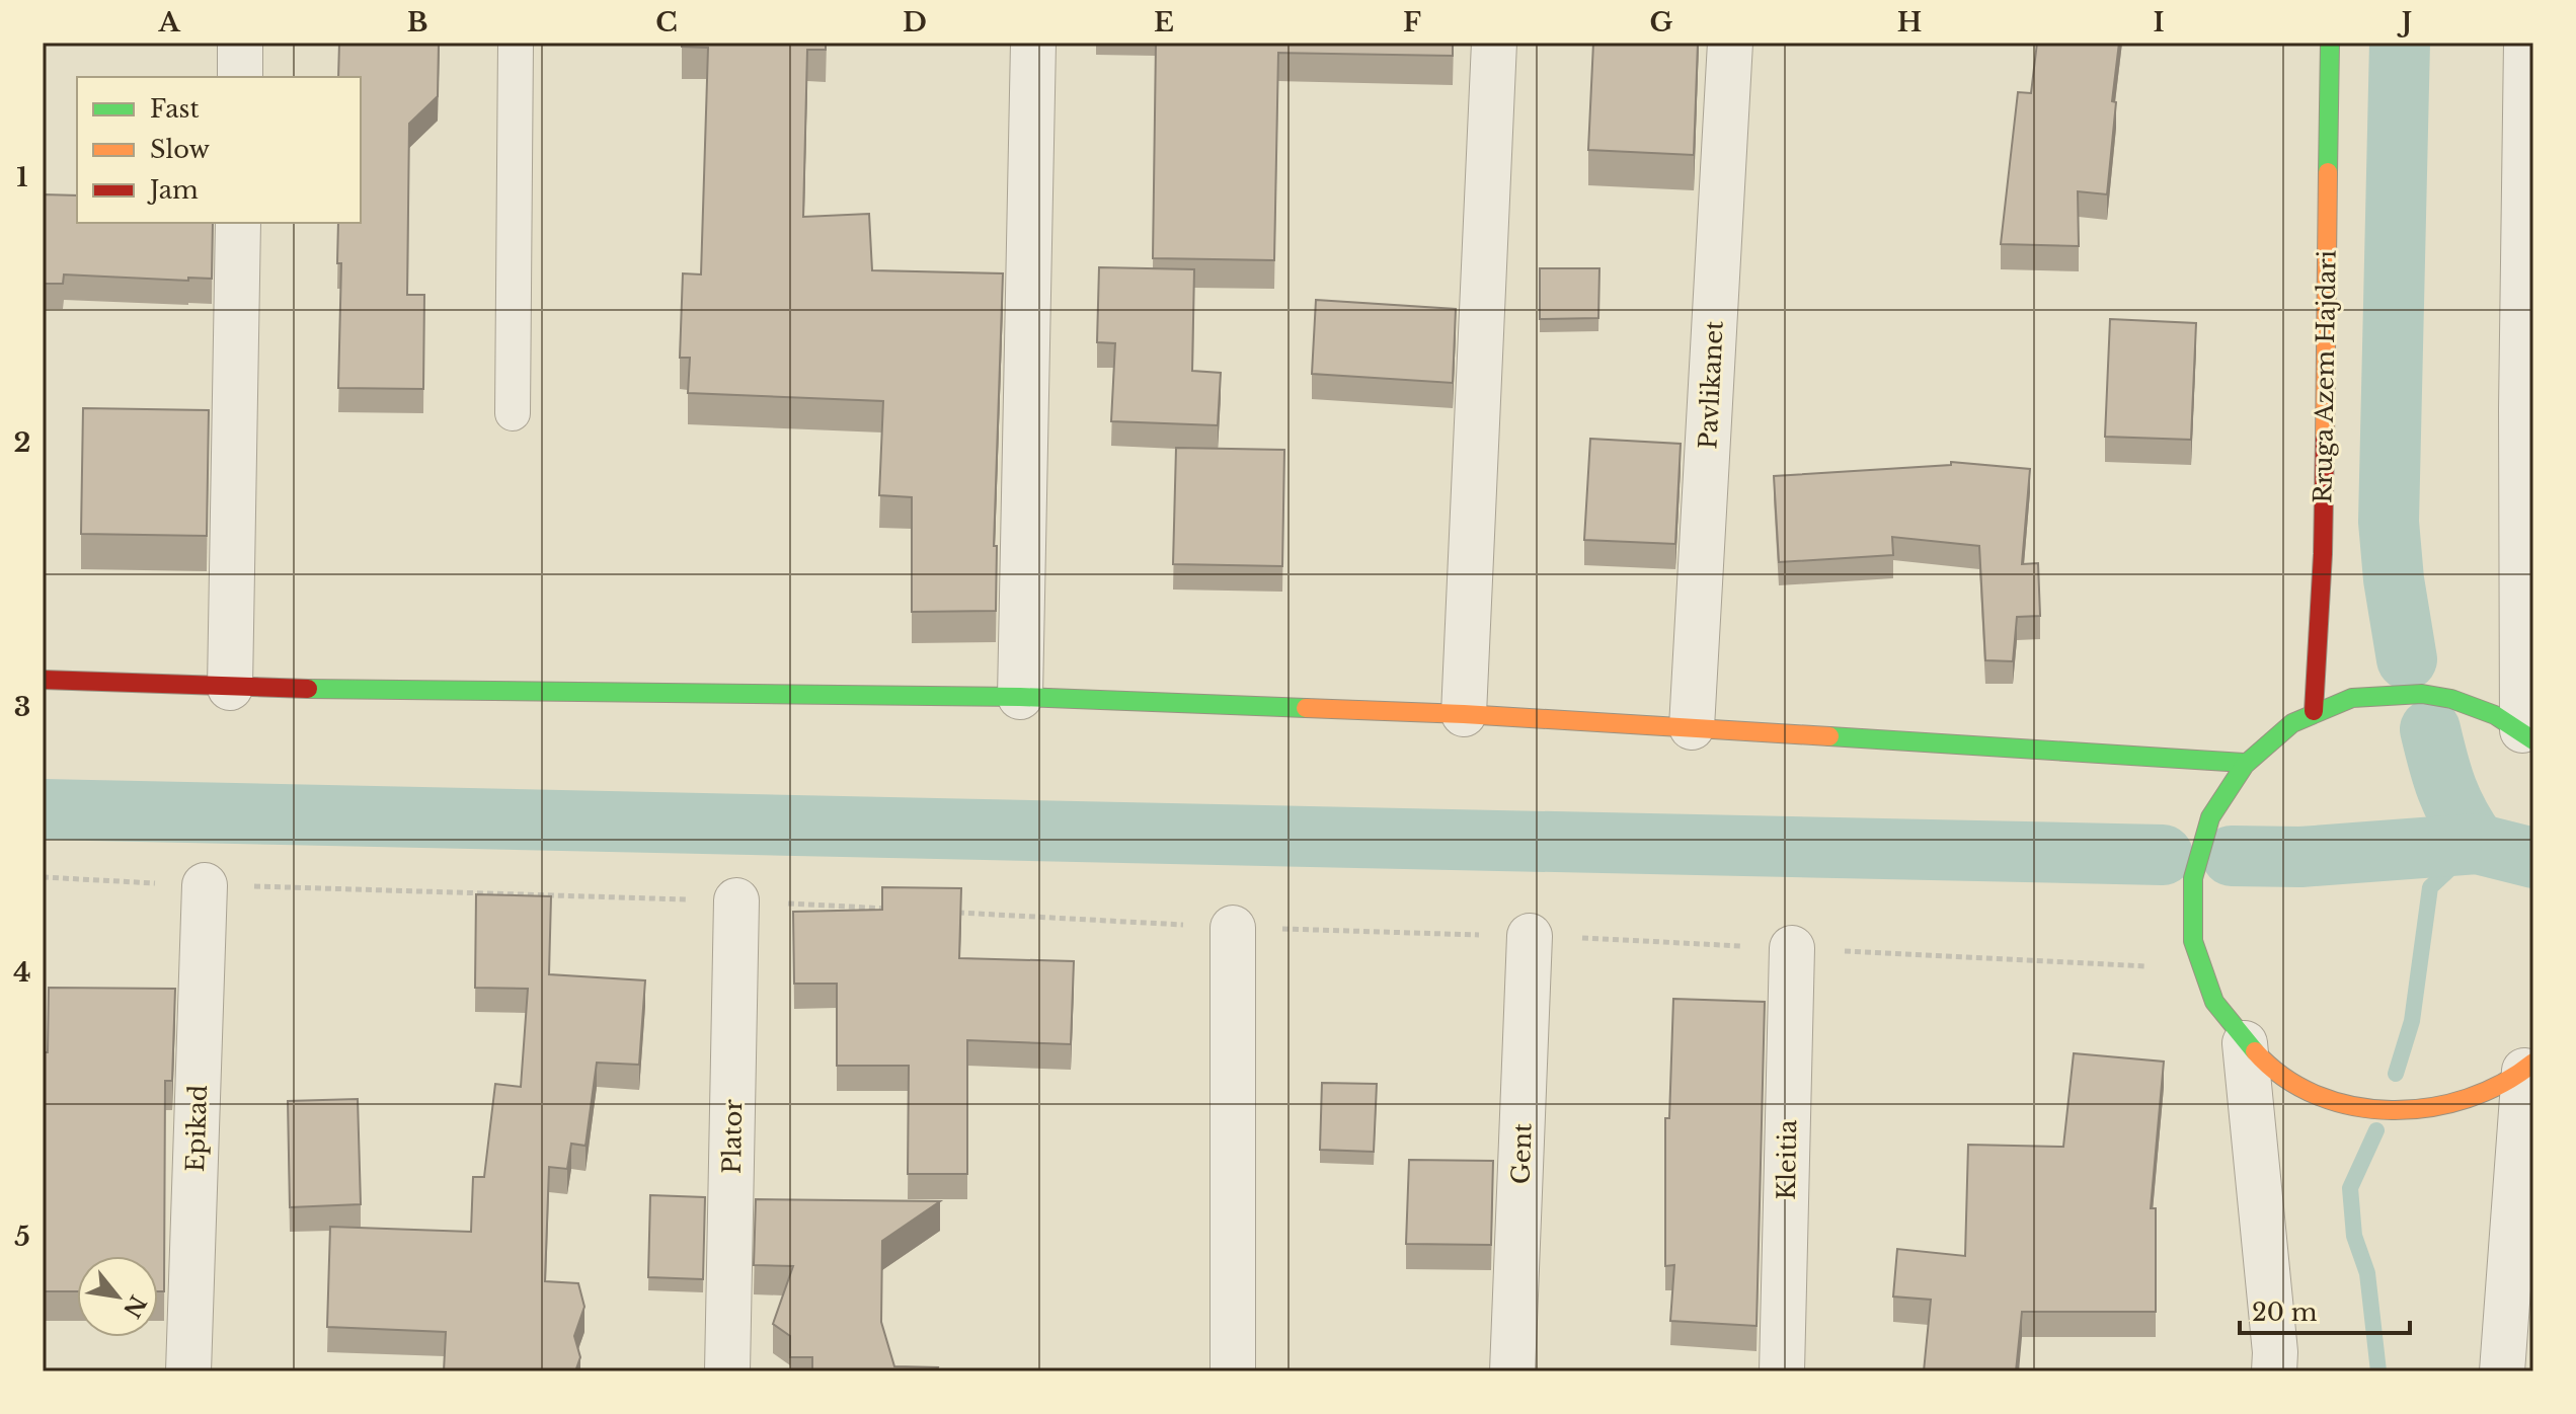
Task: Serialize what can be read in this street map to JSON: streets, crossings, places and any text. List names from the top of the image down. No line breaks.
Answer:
{"streets":{"street":["Rruga Azem Hajdari","Pavlikanet","Epikad","Plator","Gent","Kleitia"]},"legend":["Fast","Slow","Jam"],"scale_bar":"20 m","north":"bottom right","grid":{"columns":["A","B","C","D","E","F","G","H","I","J"],"rows":["1","2","3","4","5"]}}
